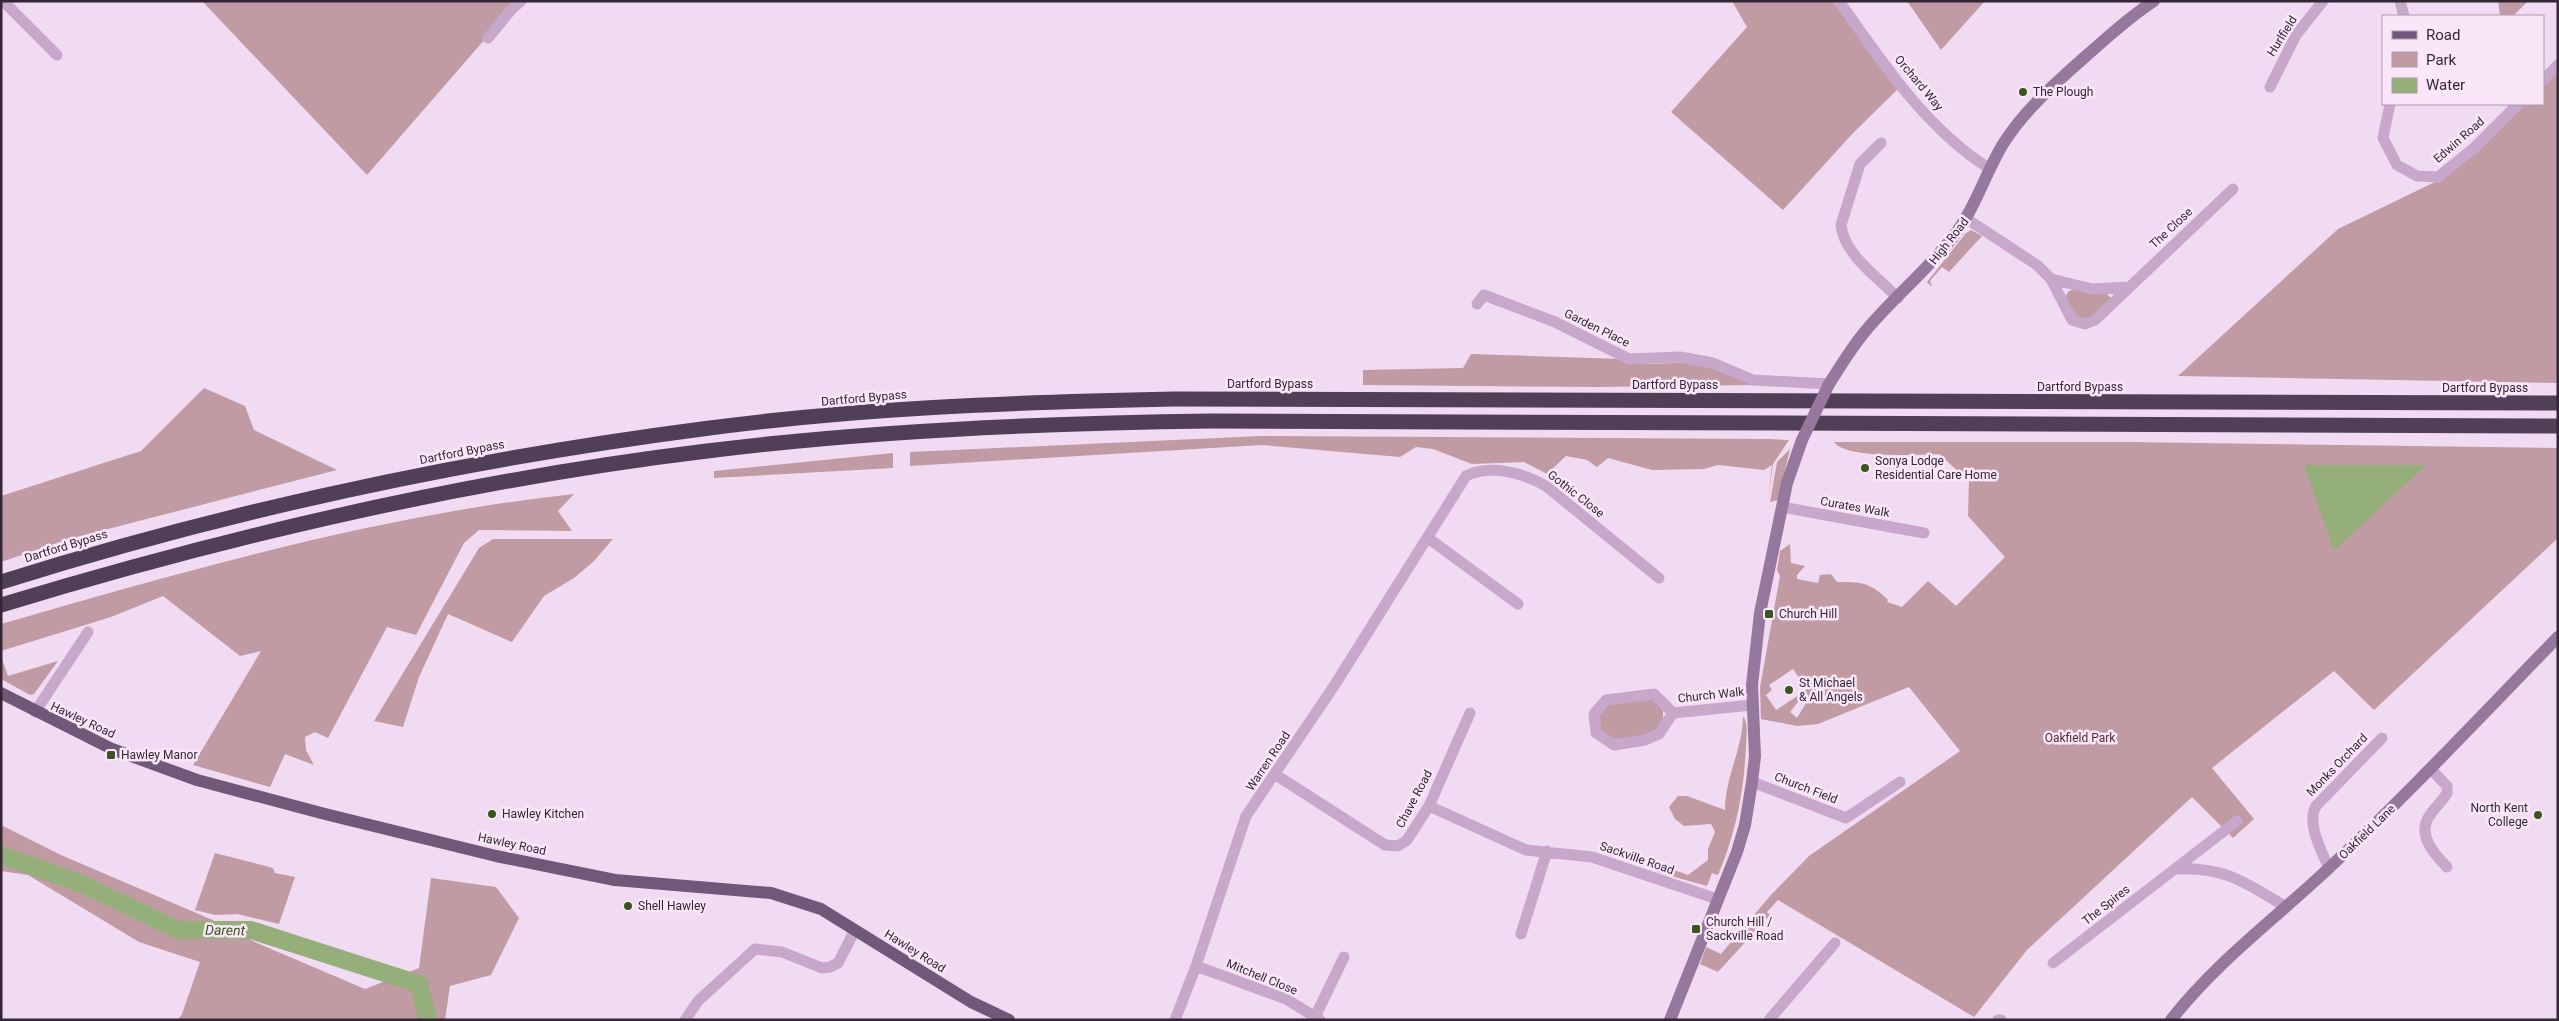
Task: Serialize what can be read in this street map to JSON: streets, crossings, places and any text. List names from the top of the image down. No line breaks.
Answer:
{"streets":{"highway":["Dartford Bypass"],"main road":["High Road","Hawley Road","Oakfield Lane"],"street":["Hurlfield","Orchard Way","Edwin Road","The Close","Garden Place","Gothic Close","Curates Walk","Church Walk","Warren Road","Monks Orchard","Church Field","Chave Road","Sackville Road","The Spires","Mitchell Close"]},"crossings":[["Orchard Way","High Road"],["The Close","High Road"],["High Road","Garden Place"],["High Road","Curates Walk"],["Gothic Close","Warren Road"],["Warren Road","Chave Road"],["Warren Road","Mitchell Close"],["Monks Orchard","Oakfield Lane"],["Chave Road","Sackville Road"]],"water":["Darent"],"parks":["Oakfield Park"],"places":{"other":["The Plough","Sonya Lodge Residential Care Home","St Michael & All Angels","Hawley Kitchen","North Kent College","Shell Hawley"],"transit":["Church Hill","Hawley Manor","Church Hill / Sackville Road"]},"legend":["Road","Park","Water"]}
